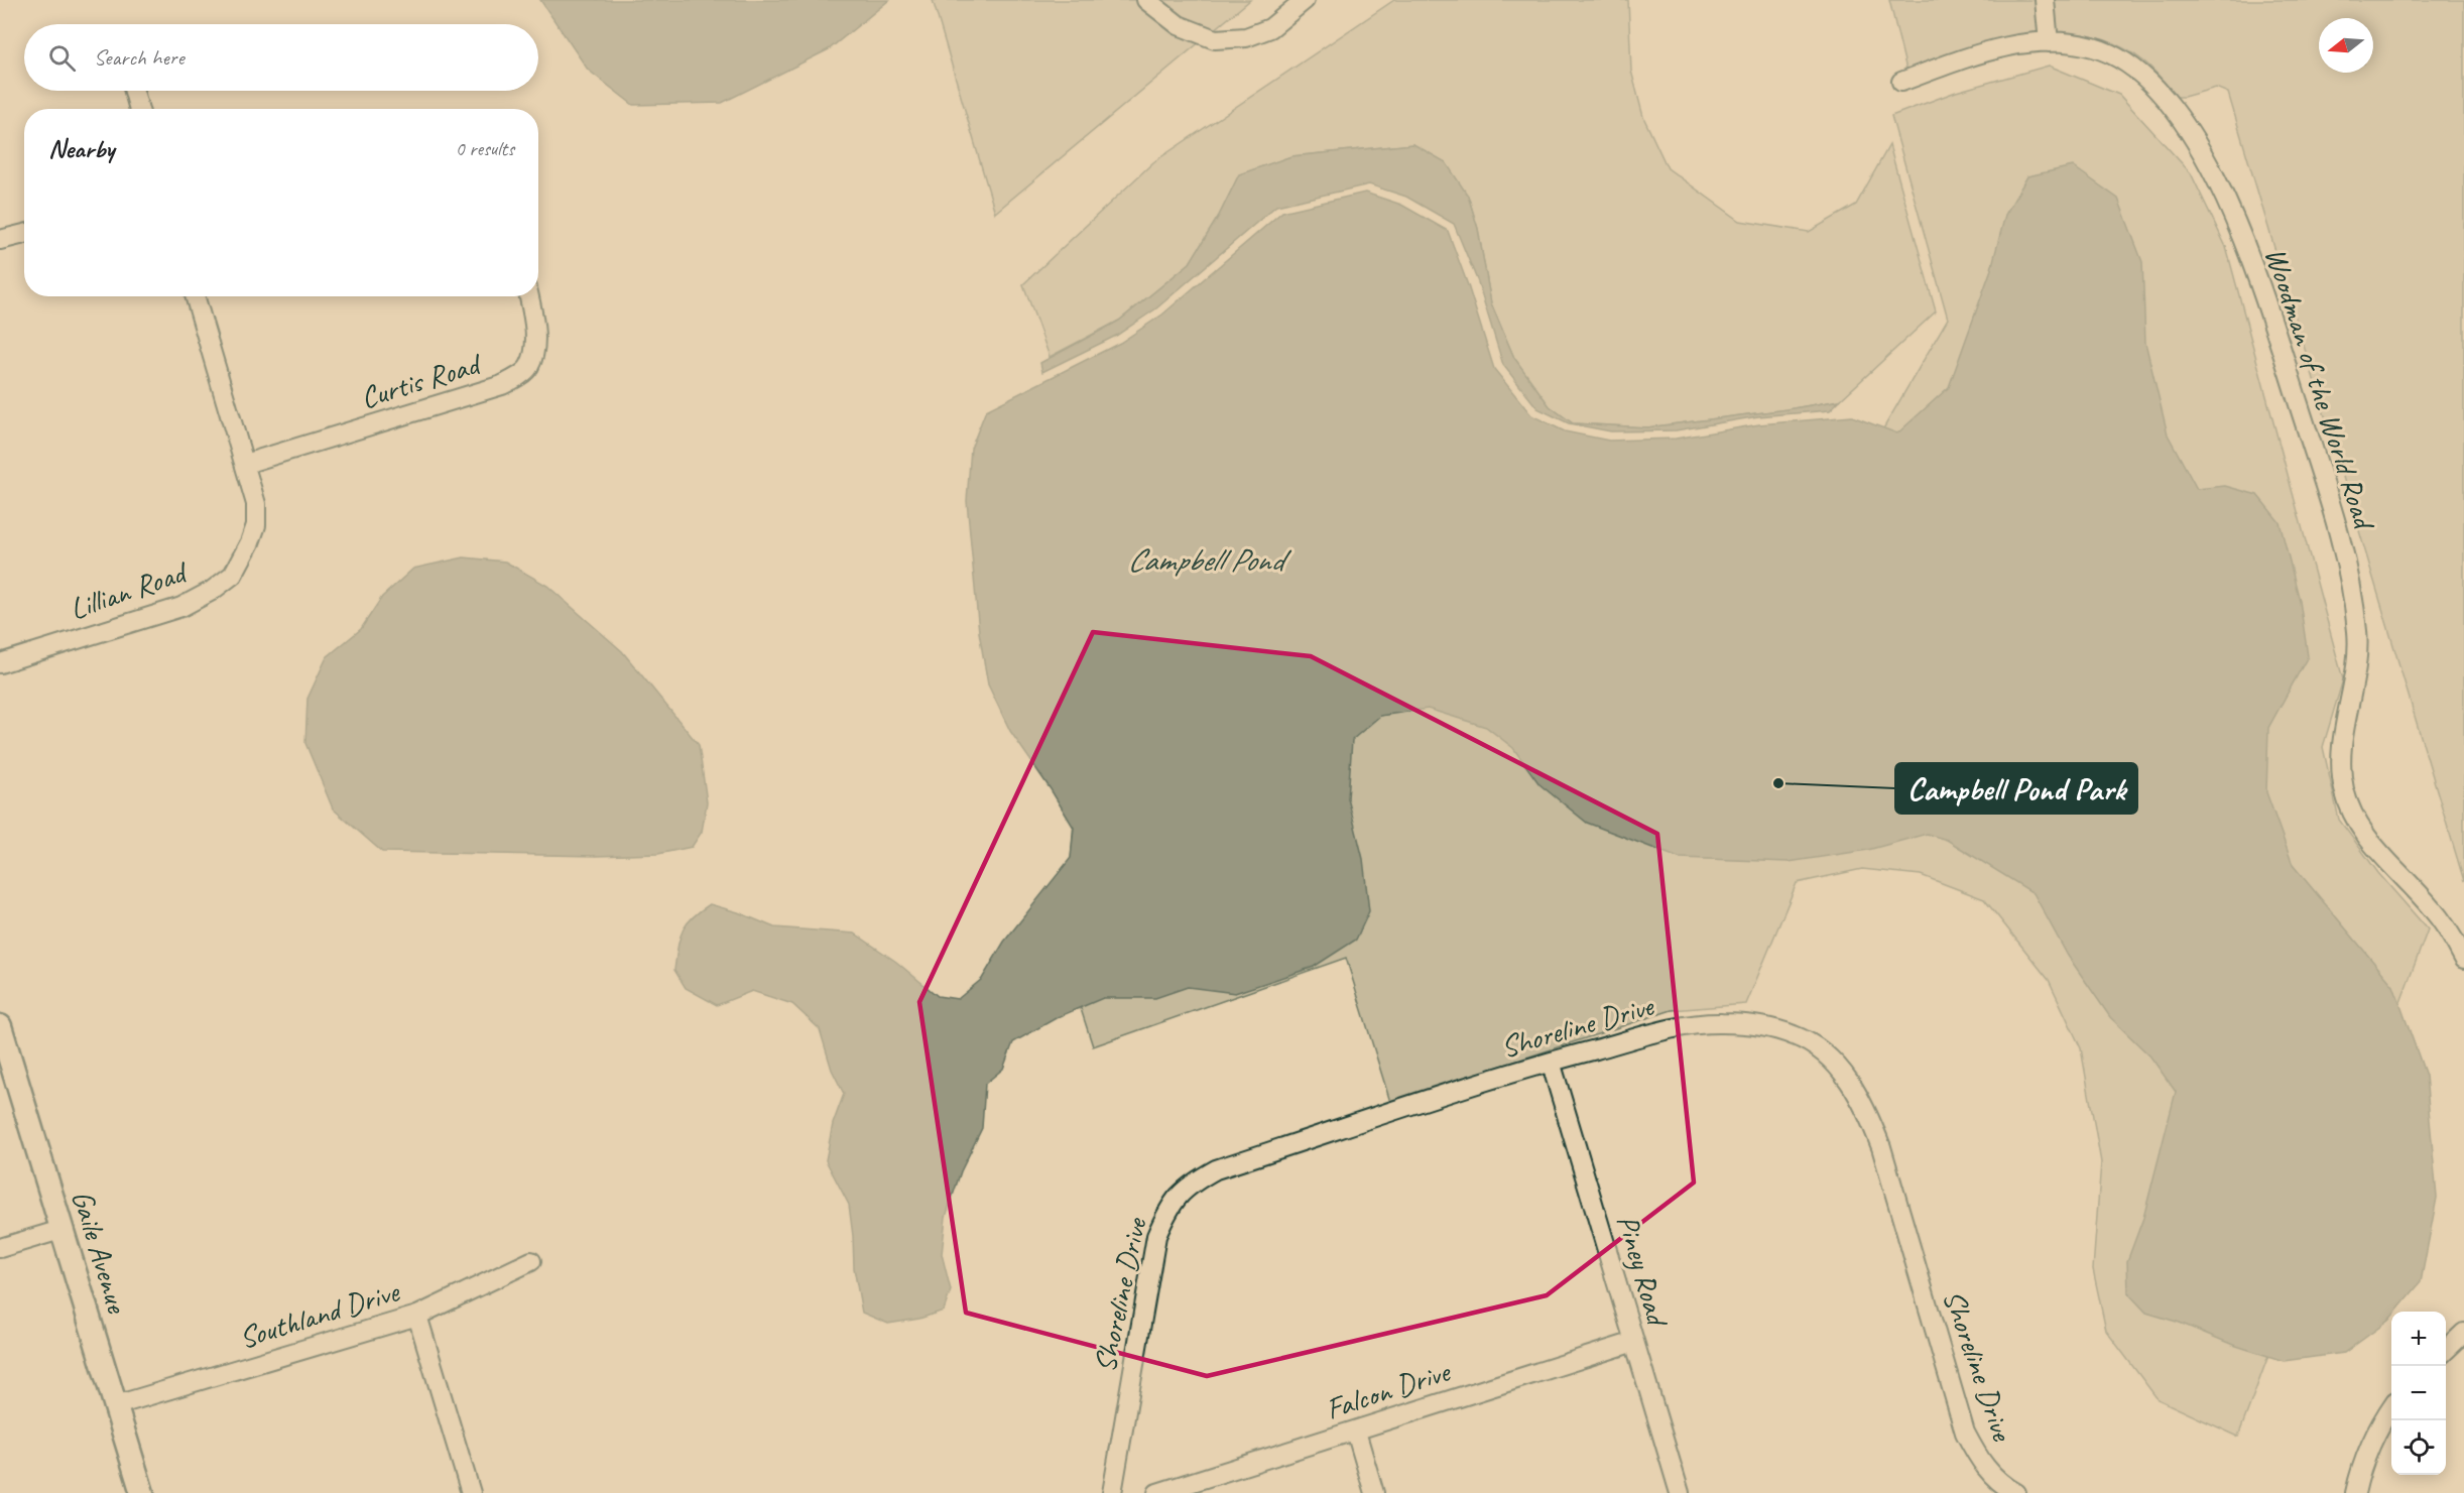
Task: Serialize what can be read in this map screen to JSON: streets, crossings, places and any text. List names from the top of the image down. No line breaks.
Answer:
{"streets":{"street":["Curtis Road","Woodman of the World Road","Lillian Road","Shoreline Drive","Gaile Avenue","Piney Road","Southland Drive","Falcon Drive"]},"crossings":[["Curtis Road","Lillian Road"],["Shoreline Drive","Piney Road"],["Gaile Avenue","Southland Drive"],["Piney Road","Falcon Drive"]],"water":["Campbell Pond"],"places":["Campbell Pond Park"],"north":"left","page":{"search":"Search here","heading":["Nearby","0 results"],"map_buttons":["+","−"]}}
